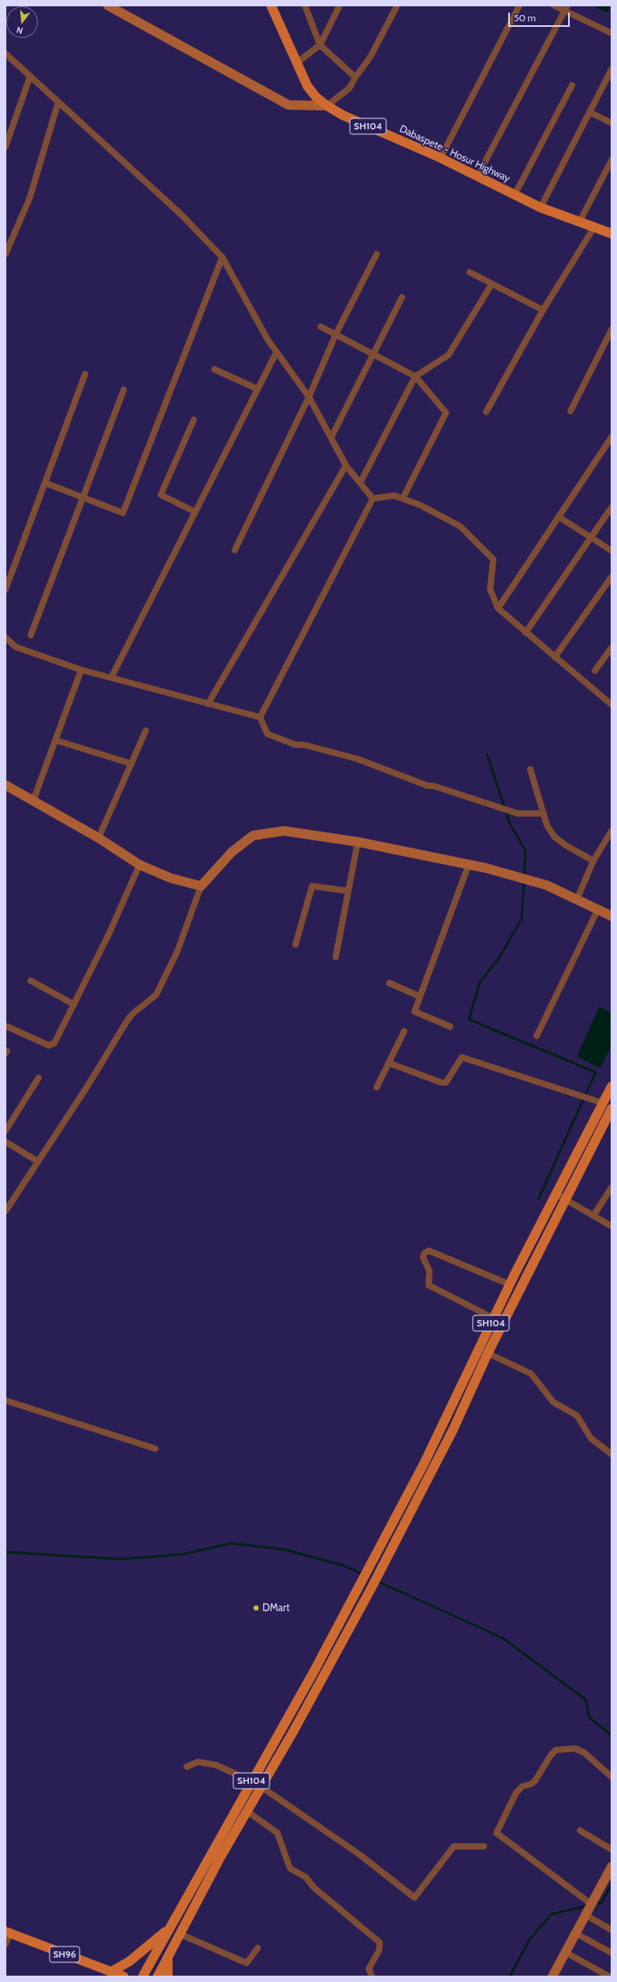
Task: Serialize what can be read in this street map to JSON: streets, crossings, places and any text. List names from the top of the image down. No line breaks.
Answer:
{"streets":{"main road":["SH104","Dabaspete - Hosur Highway","SH96"]},"places":["DMart"],"scale_bar":"50 m","north":"bottom"}
